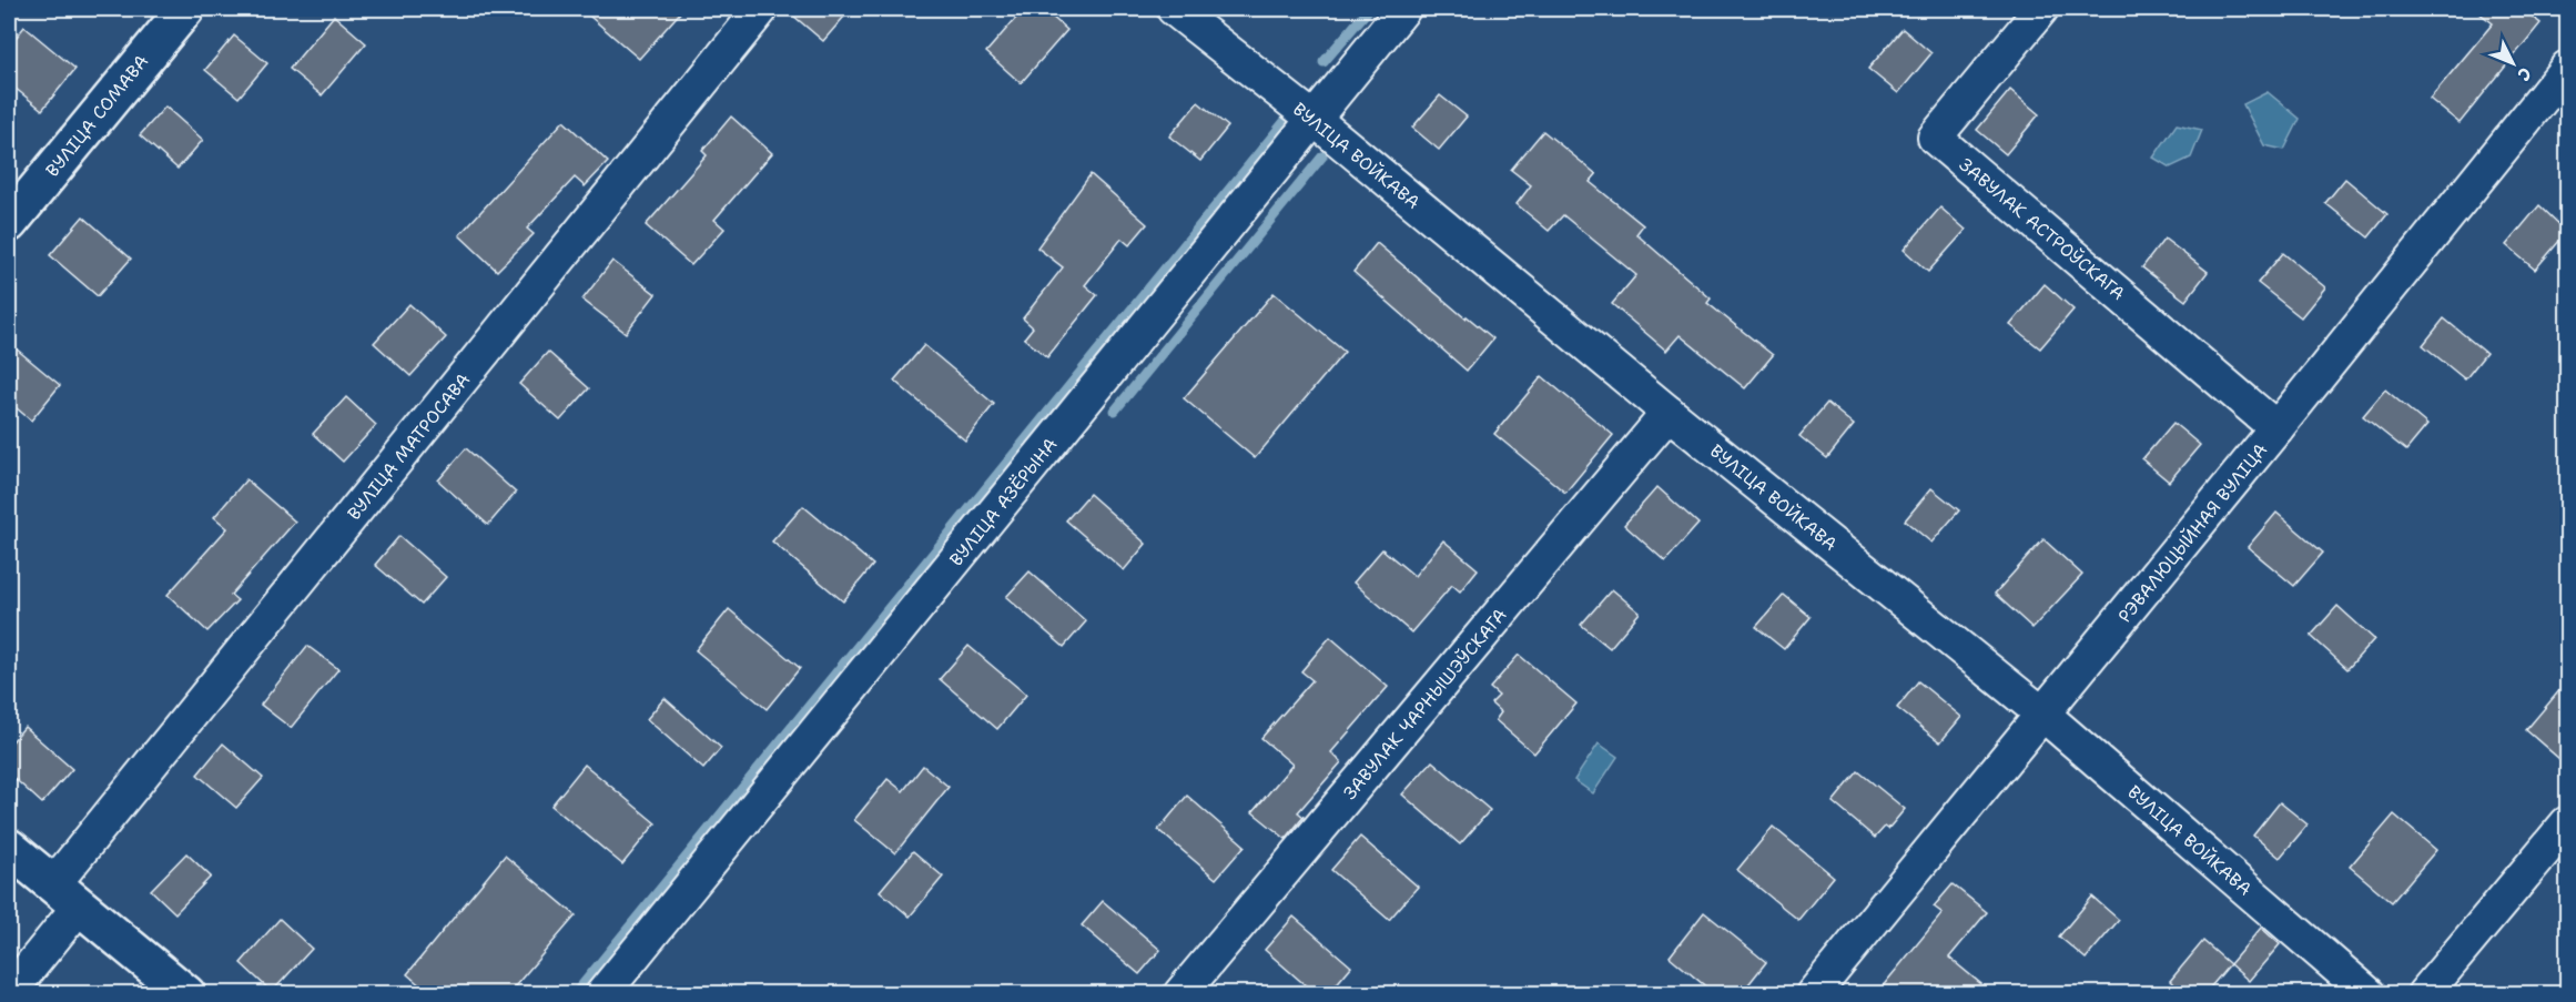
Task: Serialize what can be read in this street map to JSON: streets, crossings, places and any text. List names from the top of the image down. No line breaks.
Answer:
{"streets":{"street":["ВУЛІЦА СОМАВА","ВУЛІЦА ВОЙКАВА","ЗАВУЛАК АСТРОЎСКАГА","ВУЛІЦА МАТРОСАВА","ВУЛІЦА АЗЁРЫНА","РЭВАЛЮЦЫЙНАЯ ВУЛІЦА","ЗАВУЛАК ЧАРНЫШЭЎСКАГА"]},"crossings":[["ВУЛІЦА ВОЙКАВА","ВУЛІЦА АЗЁРЫНА"],["ВУЛІЦА ВОЙКАВА","РЭВАЛЮЦЫЙНАЯ ВУЛІЦА"],["ВУЛІЦА ВОЙКАВА","ЗАВУЛАК ЧАРНЫШЭЎСКАГА"],["ЗАВУЛАК АСТРОЎСКАГА","РЭВАЛЮЦЫЙНАЯ ВУЛІЦА"]],"north":"bottom right"}
